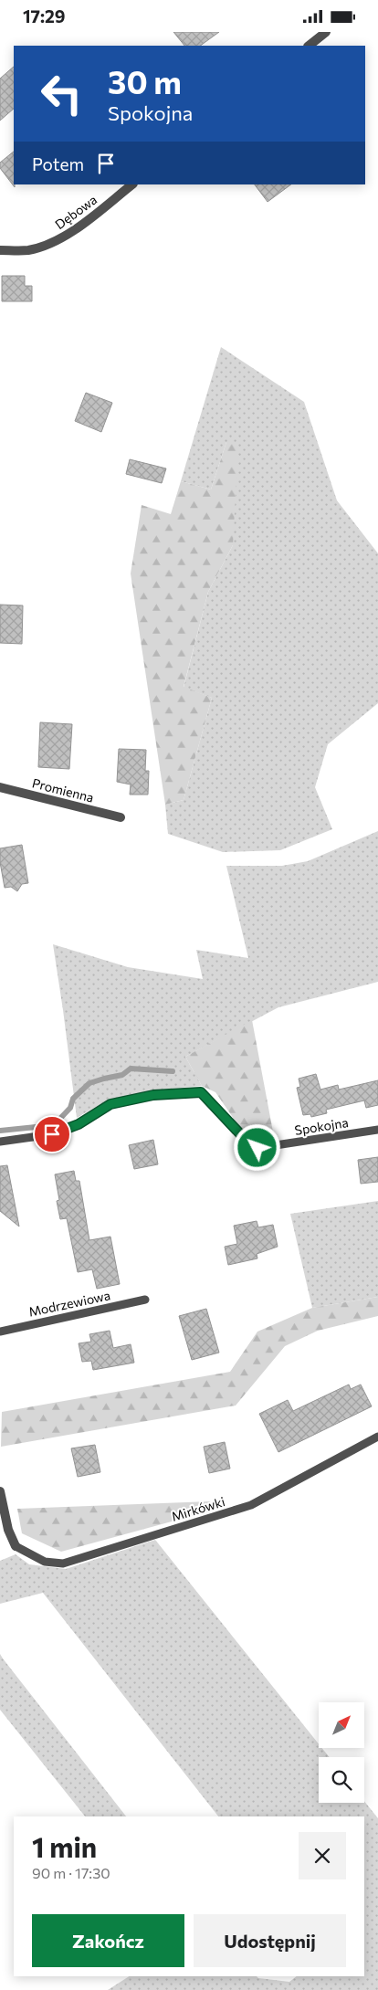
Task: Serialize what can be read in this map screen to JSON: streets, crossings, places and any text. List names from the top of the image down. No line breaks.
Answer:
{"streets":{"street":["Dębowa","Promienna"],"lane":["Spokojna","Modrzewiowa","Mirkówki"]},"north":"top right","page":{"status":"17:29","turn":["30 m","Spokojna"],"then":"Potem","heading":["1 min","90 m · 17:30"],"buttons":["Zakończ","Udostępnij"]}}
